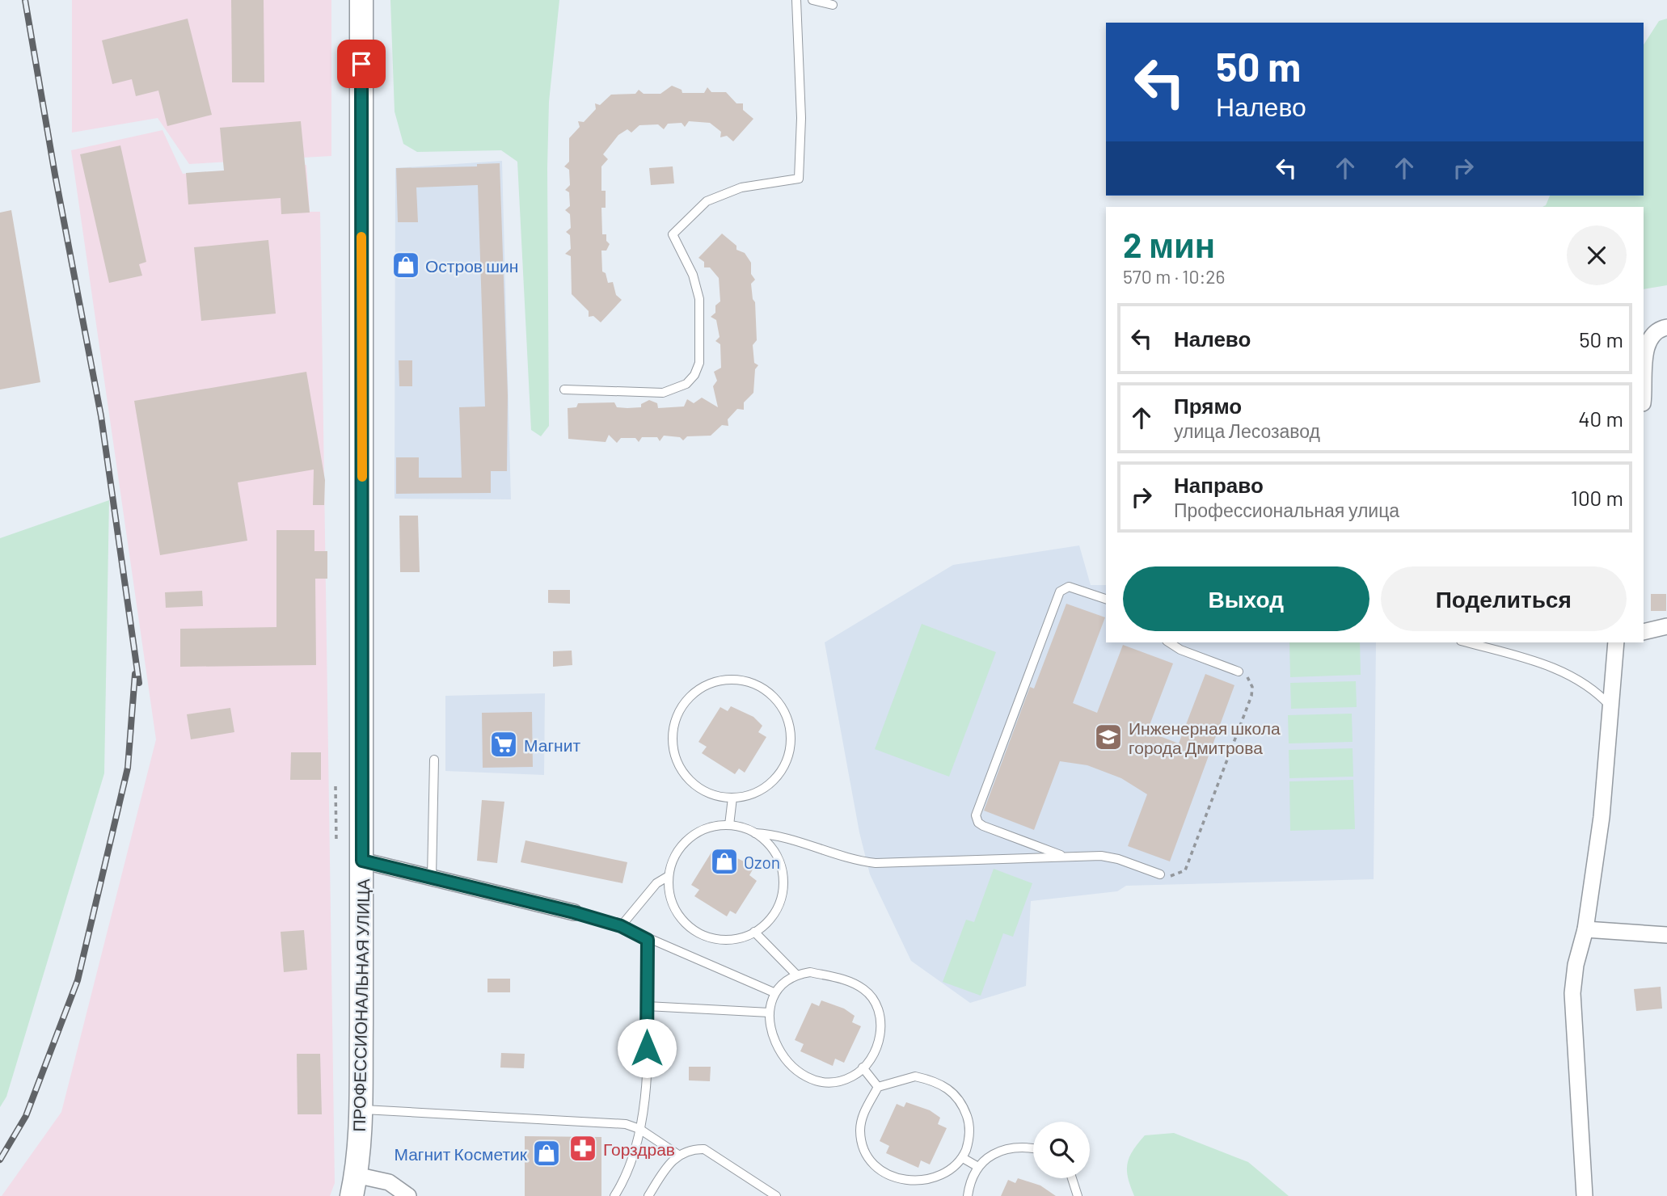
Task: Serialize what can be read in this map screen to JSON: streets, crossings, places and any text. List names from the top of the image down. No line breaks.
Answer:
{"streets":{"main road":["ПРОФЕССИОНАЛЬНАЯ УЛИЦА"]},"places":{"shop":["Остров шин","Ozon","Магнит Косметик"],"school or university":["Инженерная школа города Дмитрова"],"supermarket":["Магнит"],"pharmacy":["Горздрав"]},"page":{"turn":["50 m","Налево"],"heading":["2 мин","570 m · 10:26"],"list":[{"name":"Налево","value":"50 m"},{"name":"Прямо","note":"улица Лесозавод","value":"40 m"},{"name":"Направо","note":"Профессиональная улица","value":"100 m"}],"buttons":["Выход","Поделиться"]}}
